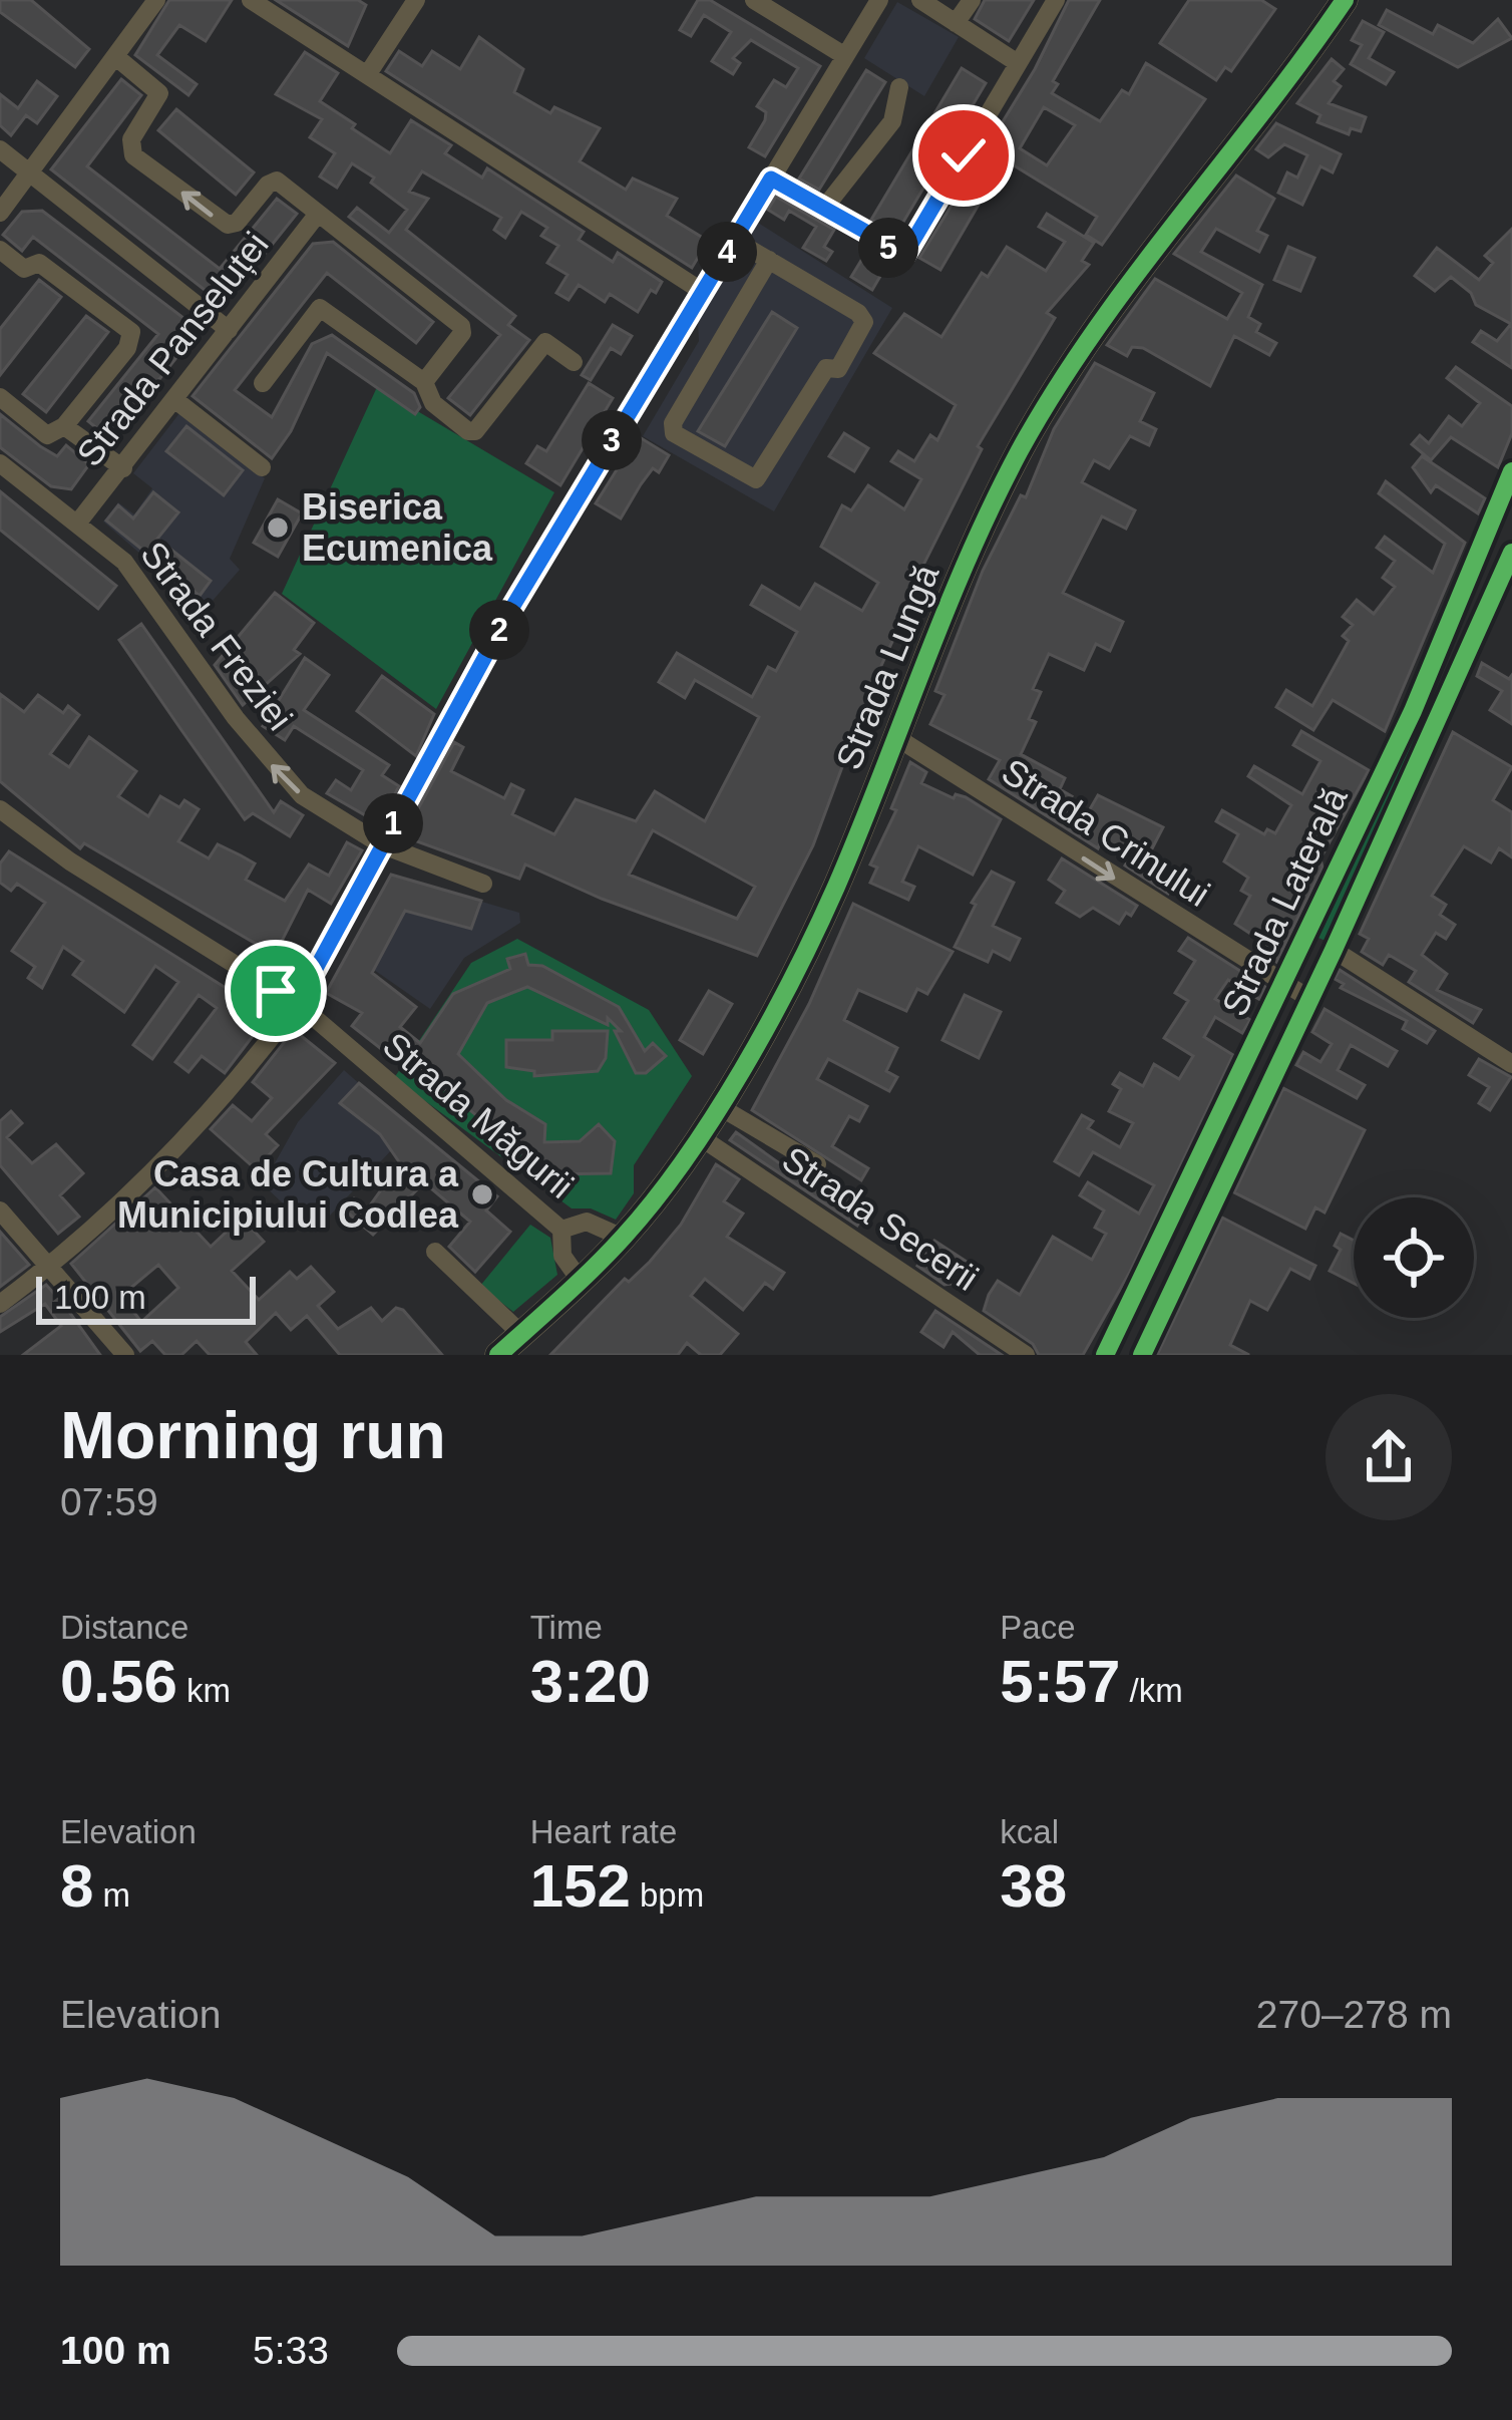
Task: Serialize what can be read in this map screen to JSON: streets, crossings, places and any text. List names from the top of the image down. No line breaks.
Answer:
{"streets":{"highway":["Strada Lungă"],"street":["Strada Panseluței","Strada Freziei","Strada Crinului","Strada Laterală","Strada Măgurii","Strada Secerii"]},"crossings":[["Strada Panseluței","Strada Freziei"],["Strada Lungă","Strada Crinului"],["Strada Lungă","Strada Măgurii"],["Strada Lungă","Strada Secerii"],["Strada Crinului","Strada Laterală"]],"one_way":["Strada Freziei","Strada Crinului"],"places":["Biserica Ecumenica","Casa de Cultura a Municipiului Codlea"],"scale_bar":"100 m","page":{"pins":["5","4","3","2","1"],"scale":"100 m","heading":["Morning run","07:59"],"stats":[["Distance","0.56 km"],["Time","3:20"],["Pace","5:57 /km"],["Elevation","8 m"],["Heart rate","152 bpm"],["kcal","38"]],"chart":["Elevation","270–278 m"],"list":[{"name":"100 m","note":"5:33"}]}}
